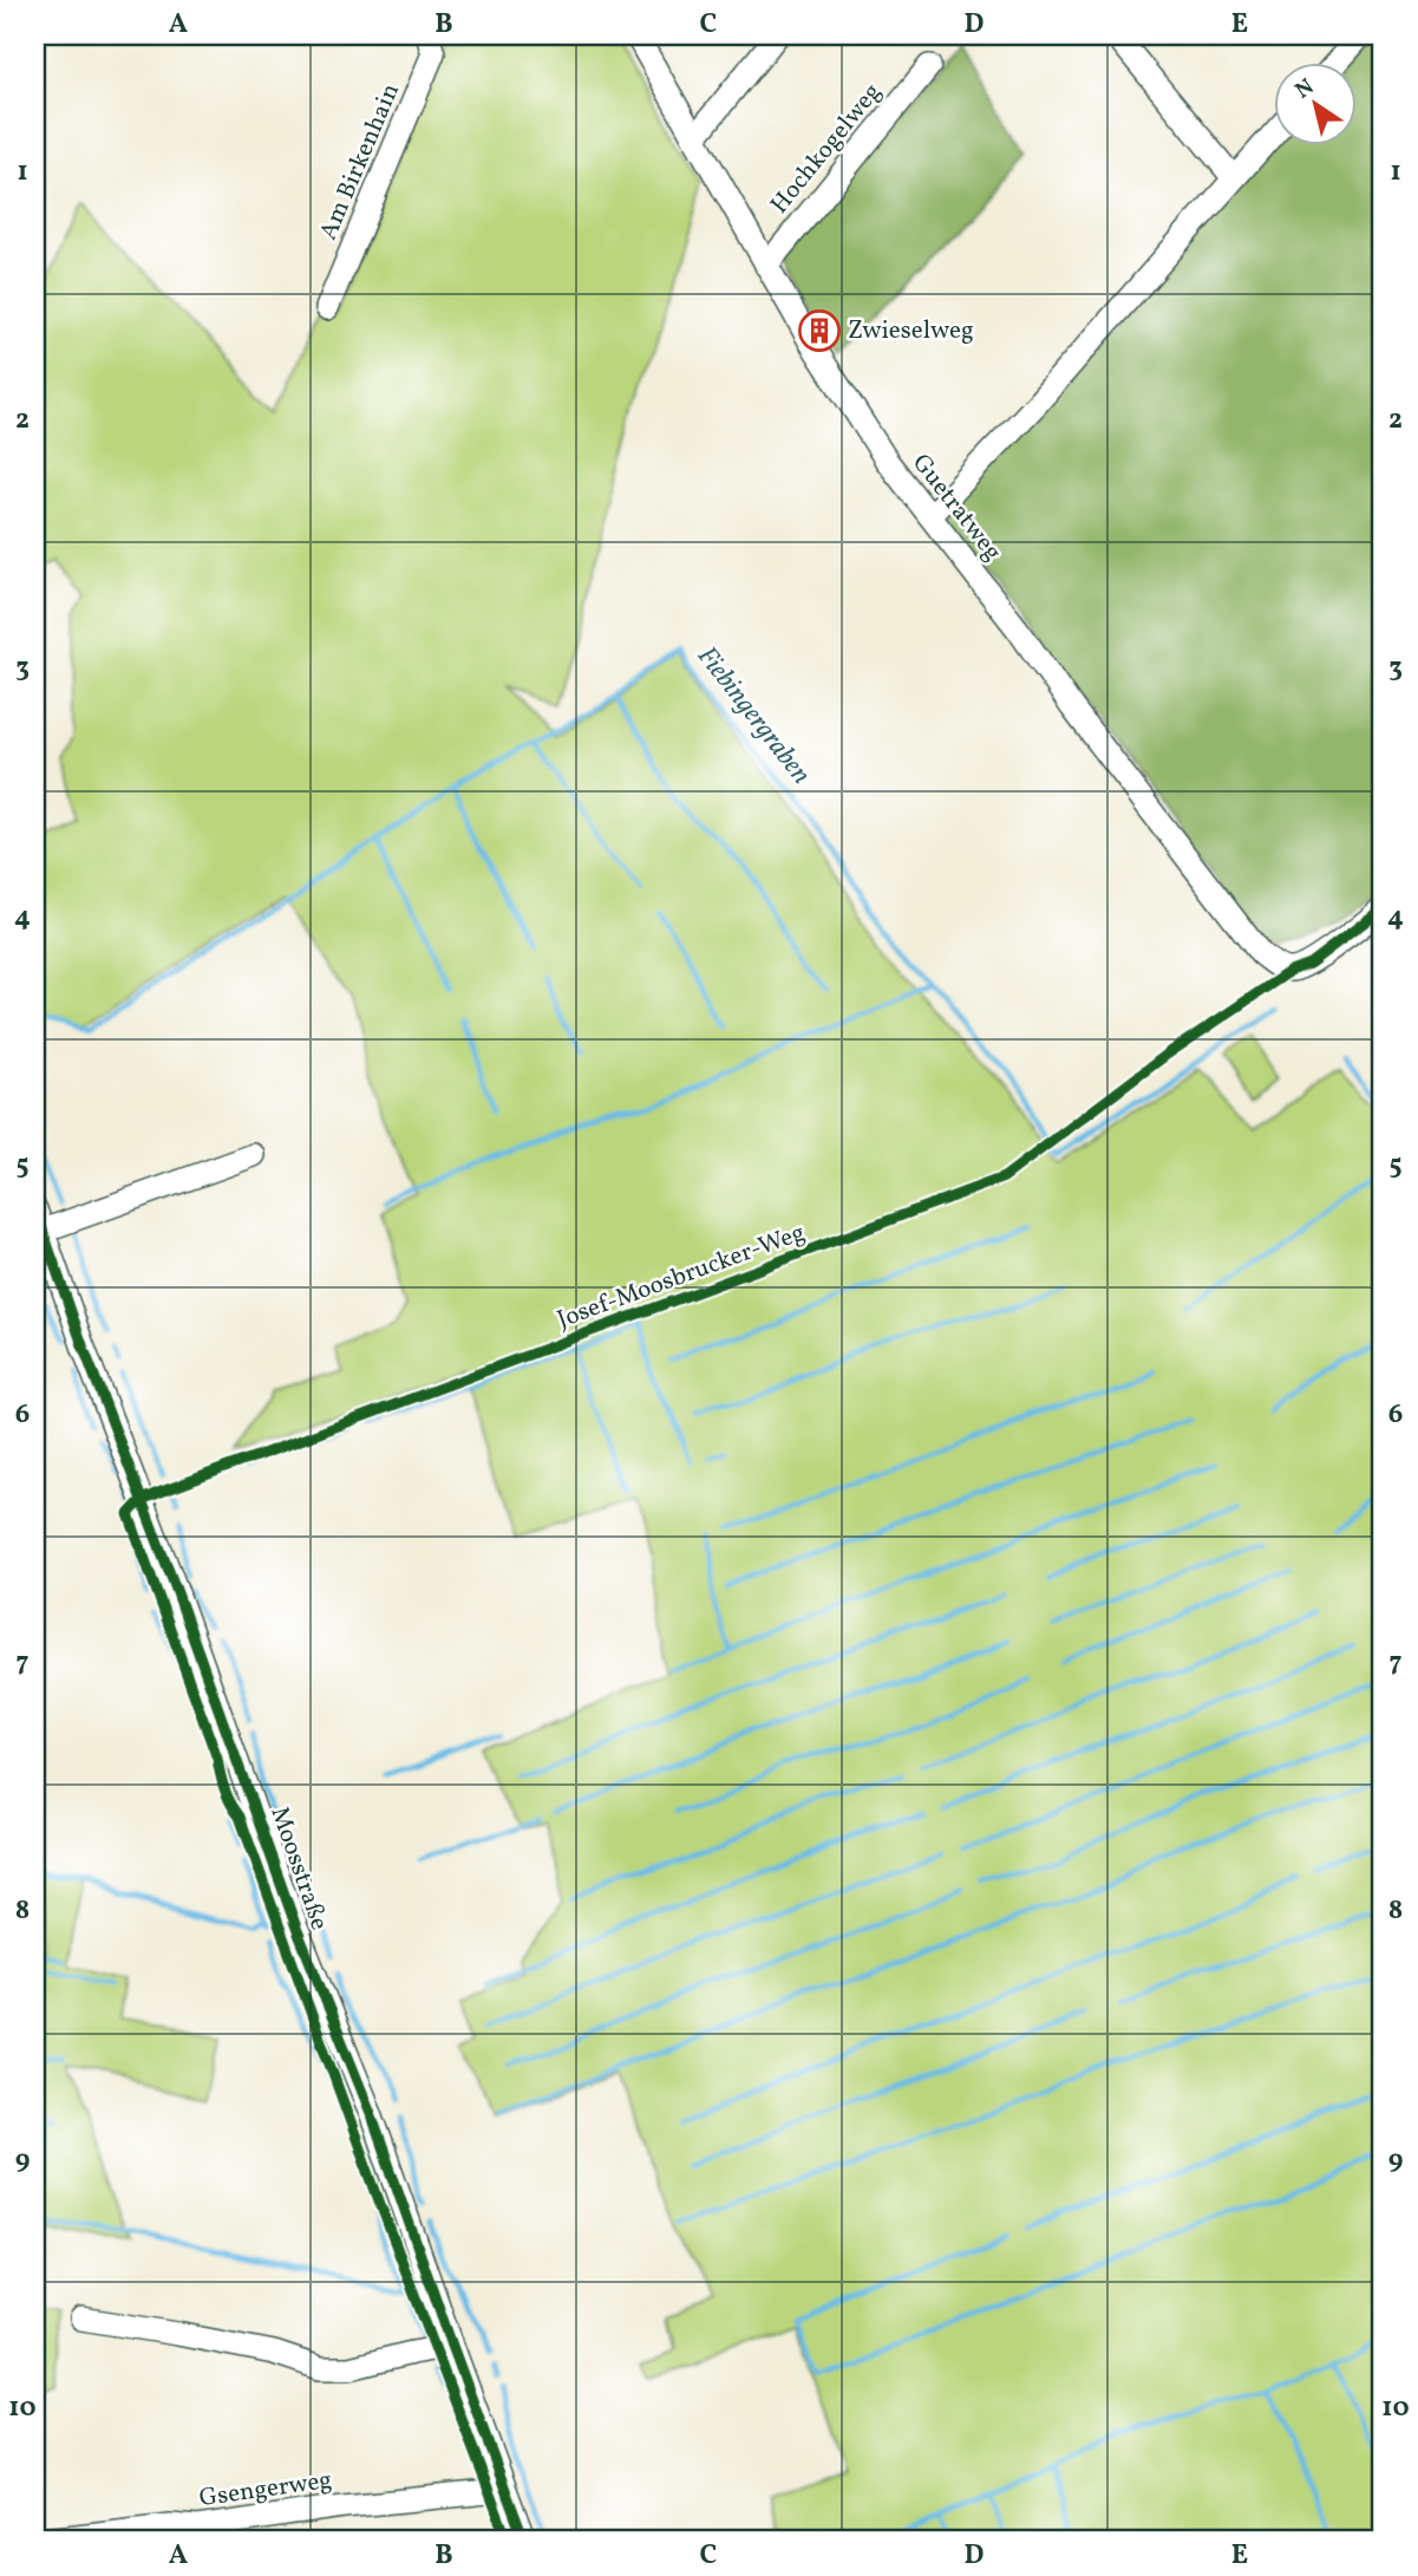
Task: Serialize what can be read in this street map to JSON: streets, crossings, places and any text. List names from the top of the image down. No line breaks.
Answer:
{"streets":{"street":["Hochkogelweg","Am Birkenhain","Guetratweg","Moosstraße","Gsengerweg"],"cycle path":["Josef-Moosbrucker-Weg"]},"crossings":[["Hochkogelweg","Guetratweg"],["Moosstraße","Gsengerweg"]],"water":["Fiebingergraben"],"places":{"building":["Zwieselweg"]},"north":"top left","grid":{"columns":["A","B","C","D","E"],"rows":["1","2","3","4","5","6","7","8","9","10"]}}
